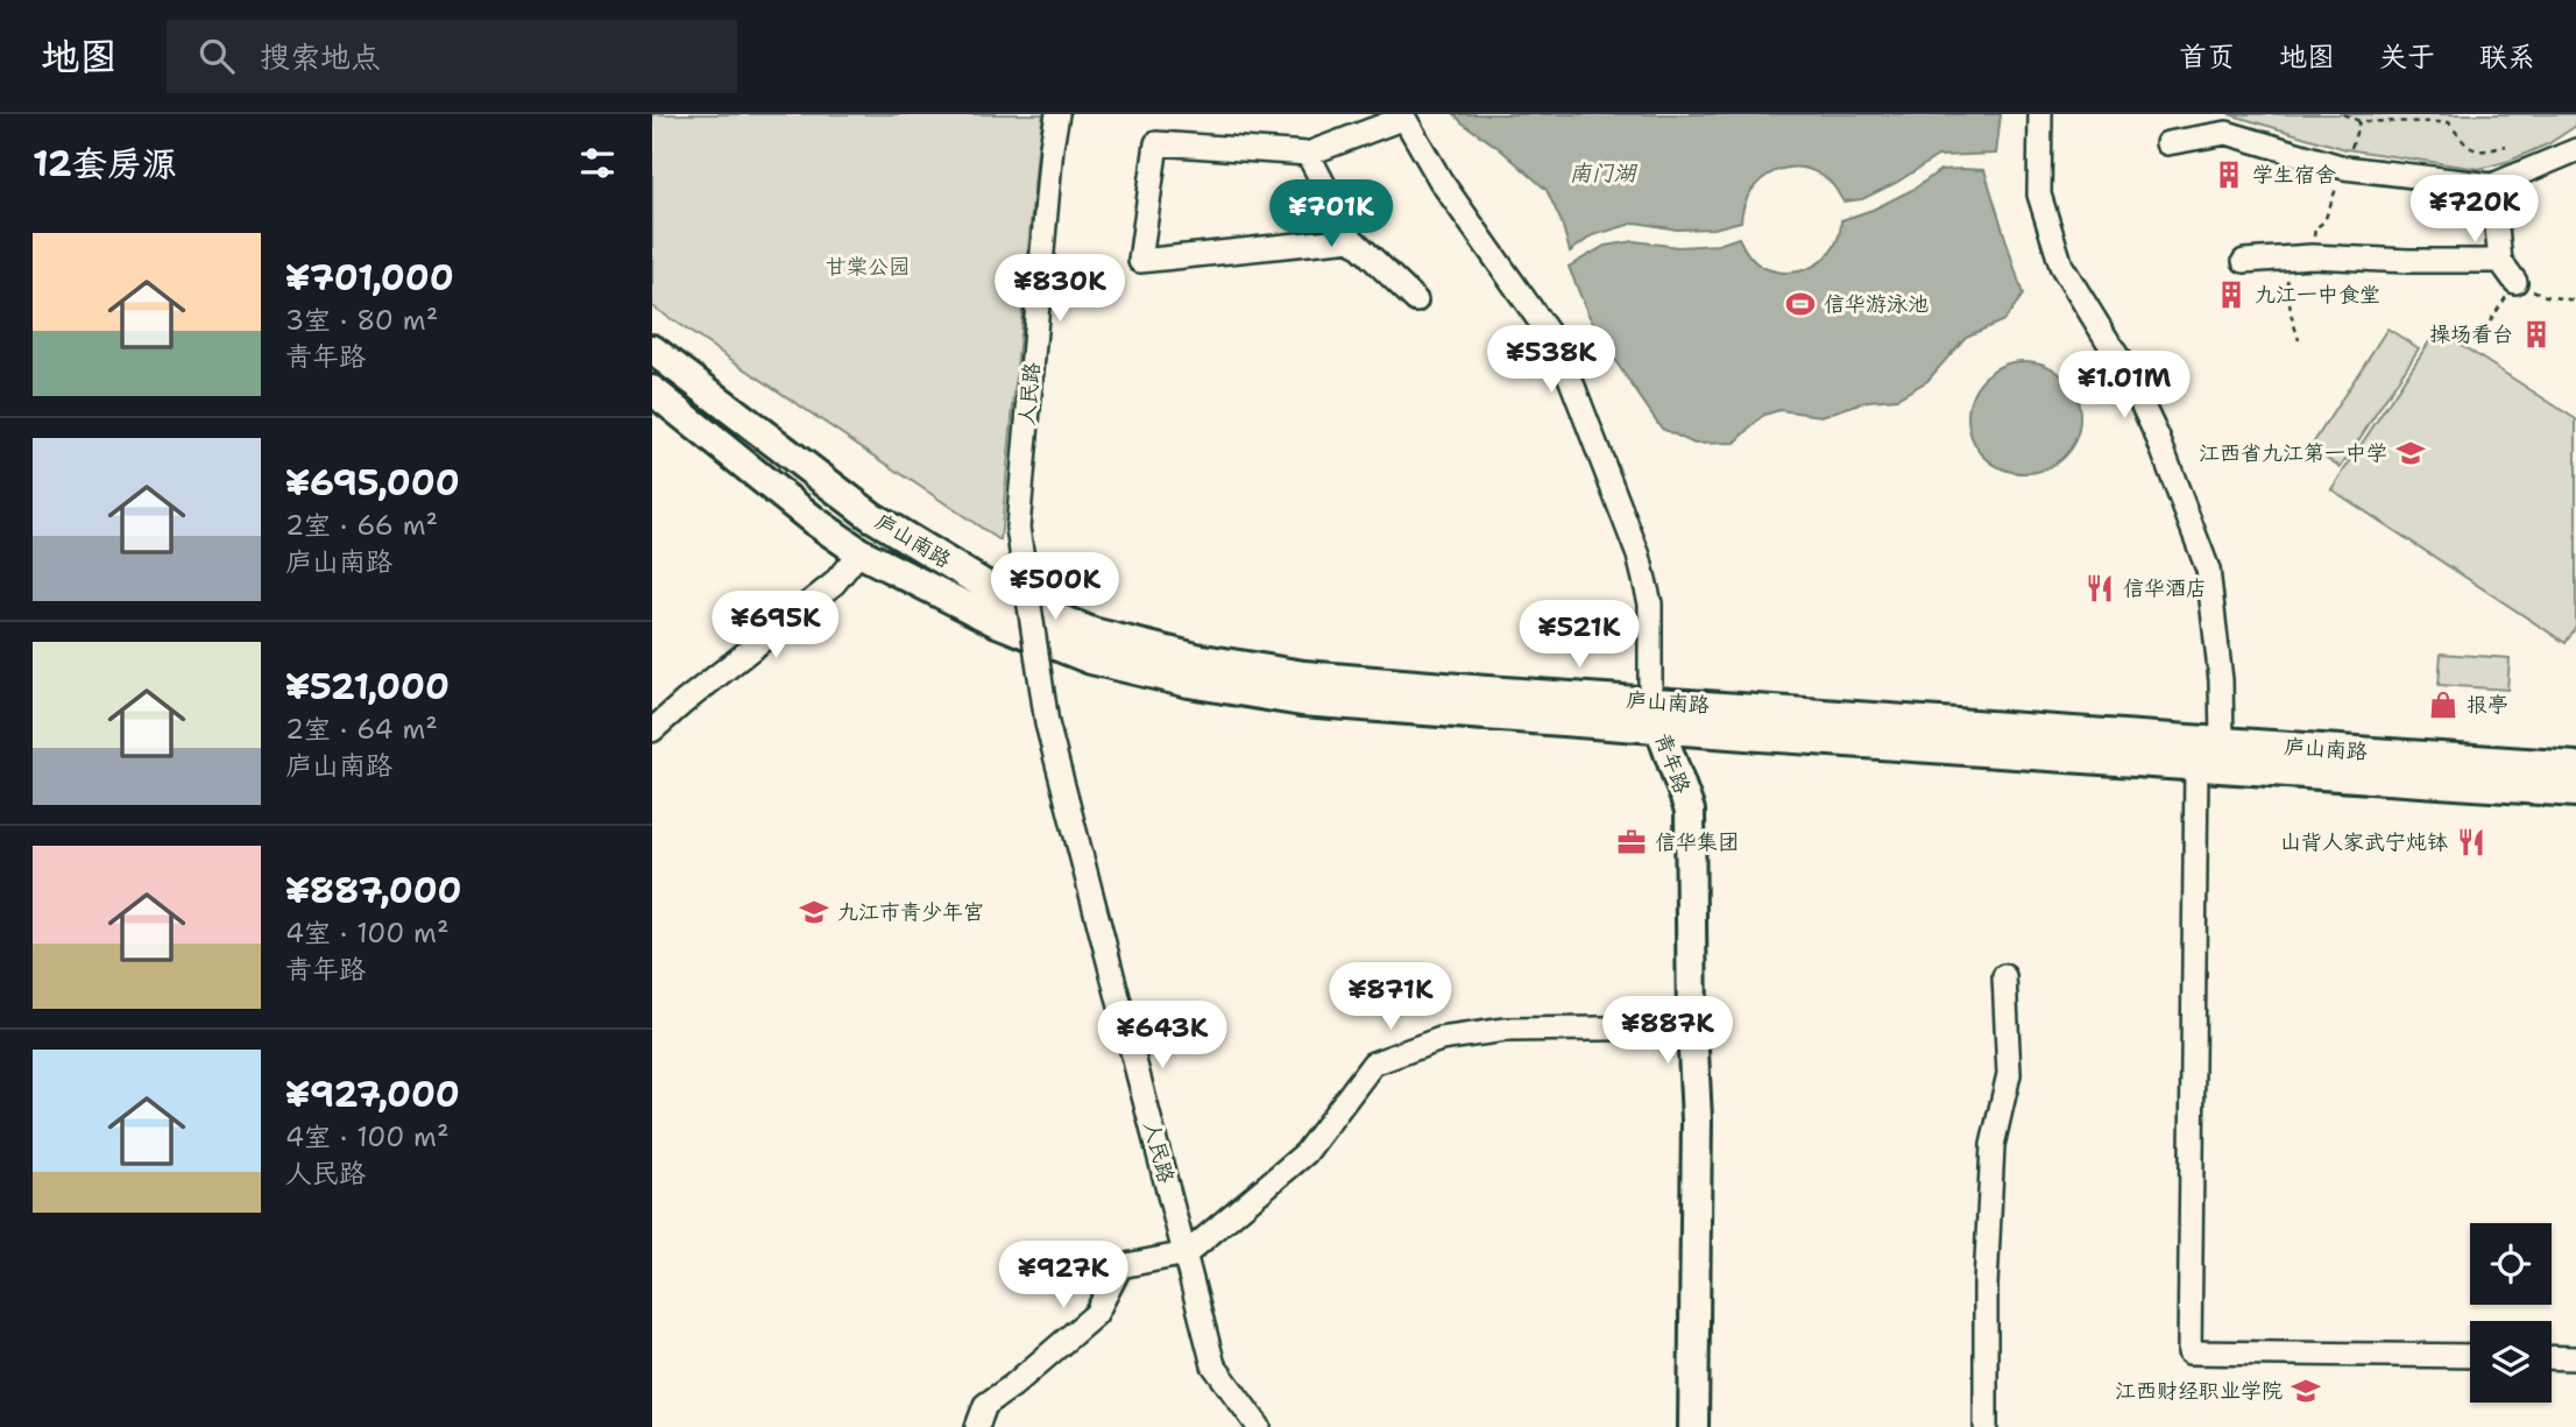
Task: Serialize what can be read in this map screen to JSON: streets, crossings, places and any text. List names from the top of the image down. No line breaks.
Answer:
{"streets":{"main road":["庐山南路","青年路"],"street":["人民路"]},"crossings":[["庐山南路","青年路"]],"water":["南门湖"],"parks":["甘棠公园"],"places":{"building":["学生宿舍","九江一中食堂","操场看台"],"sports":["信华游泳池"],"school or university":["江西省九江第一中学","九江市青少年宫","江西财经职业学院"],"restaurant":["信华酒店","山背人家武宁炖钵"],"shop":["报亭"],"office":["信华集团"]},"page":{"header":"地图","search":"搜索地点","nav":["首页","地图","关于","联系"],"heading":"12套房源","price":["¥720K","¥701K","¥830K","¥538K","¥1.01M","¥500K","¥695K","¥521K","¥871K","¥887K","¥643K","¥927K"],"list":[{"name":"¥701,000","note":"3室 · 80 m² · 青年路"},{"name":"¥695,000","note":"2室 · 66 m² · 庐山南路"},{"name":"¥521,000","note":"2室 · 64 m² · 庐山南路"},{"name":"¥887,000","note":"4室 · 100 m² · 青年路"},{"name":"¥927,000","note":"4室 · 100 m² · 人民路"}]}}
